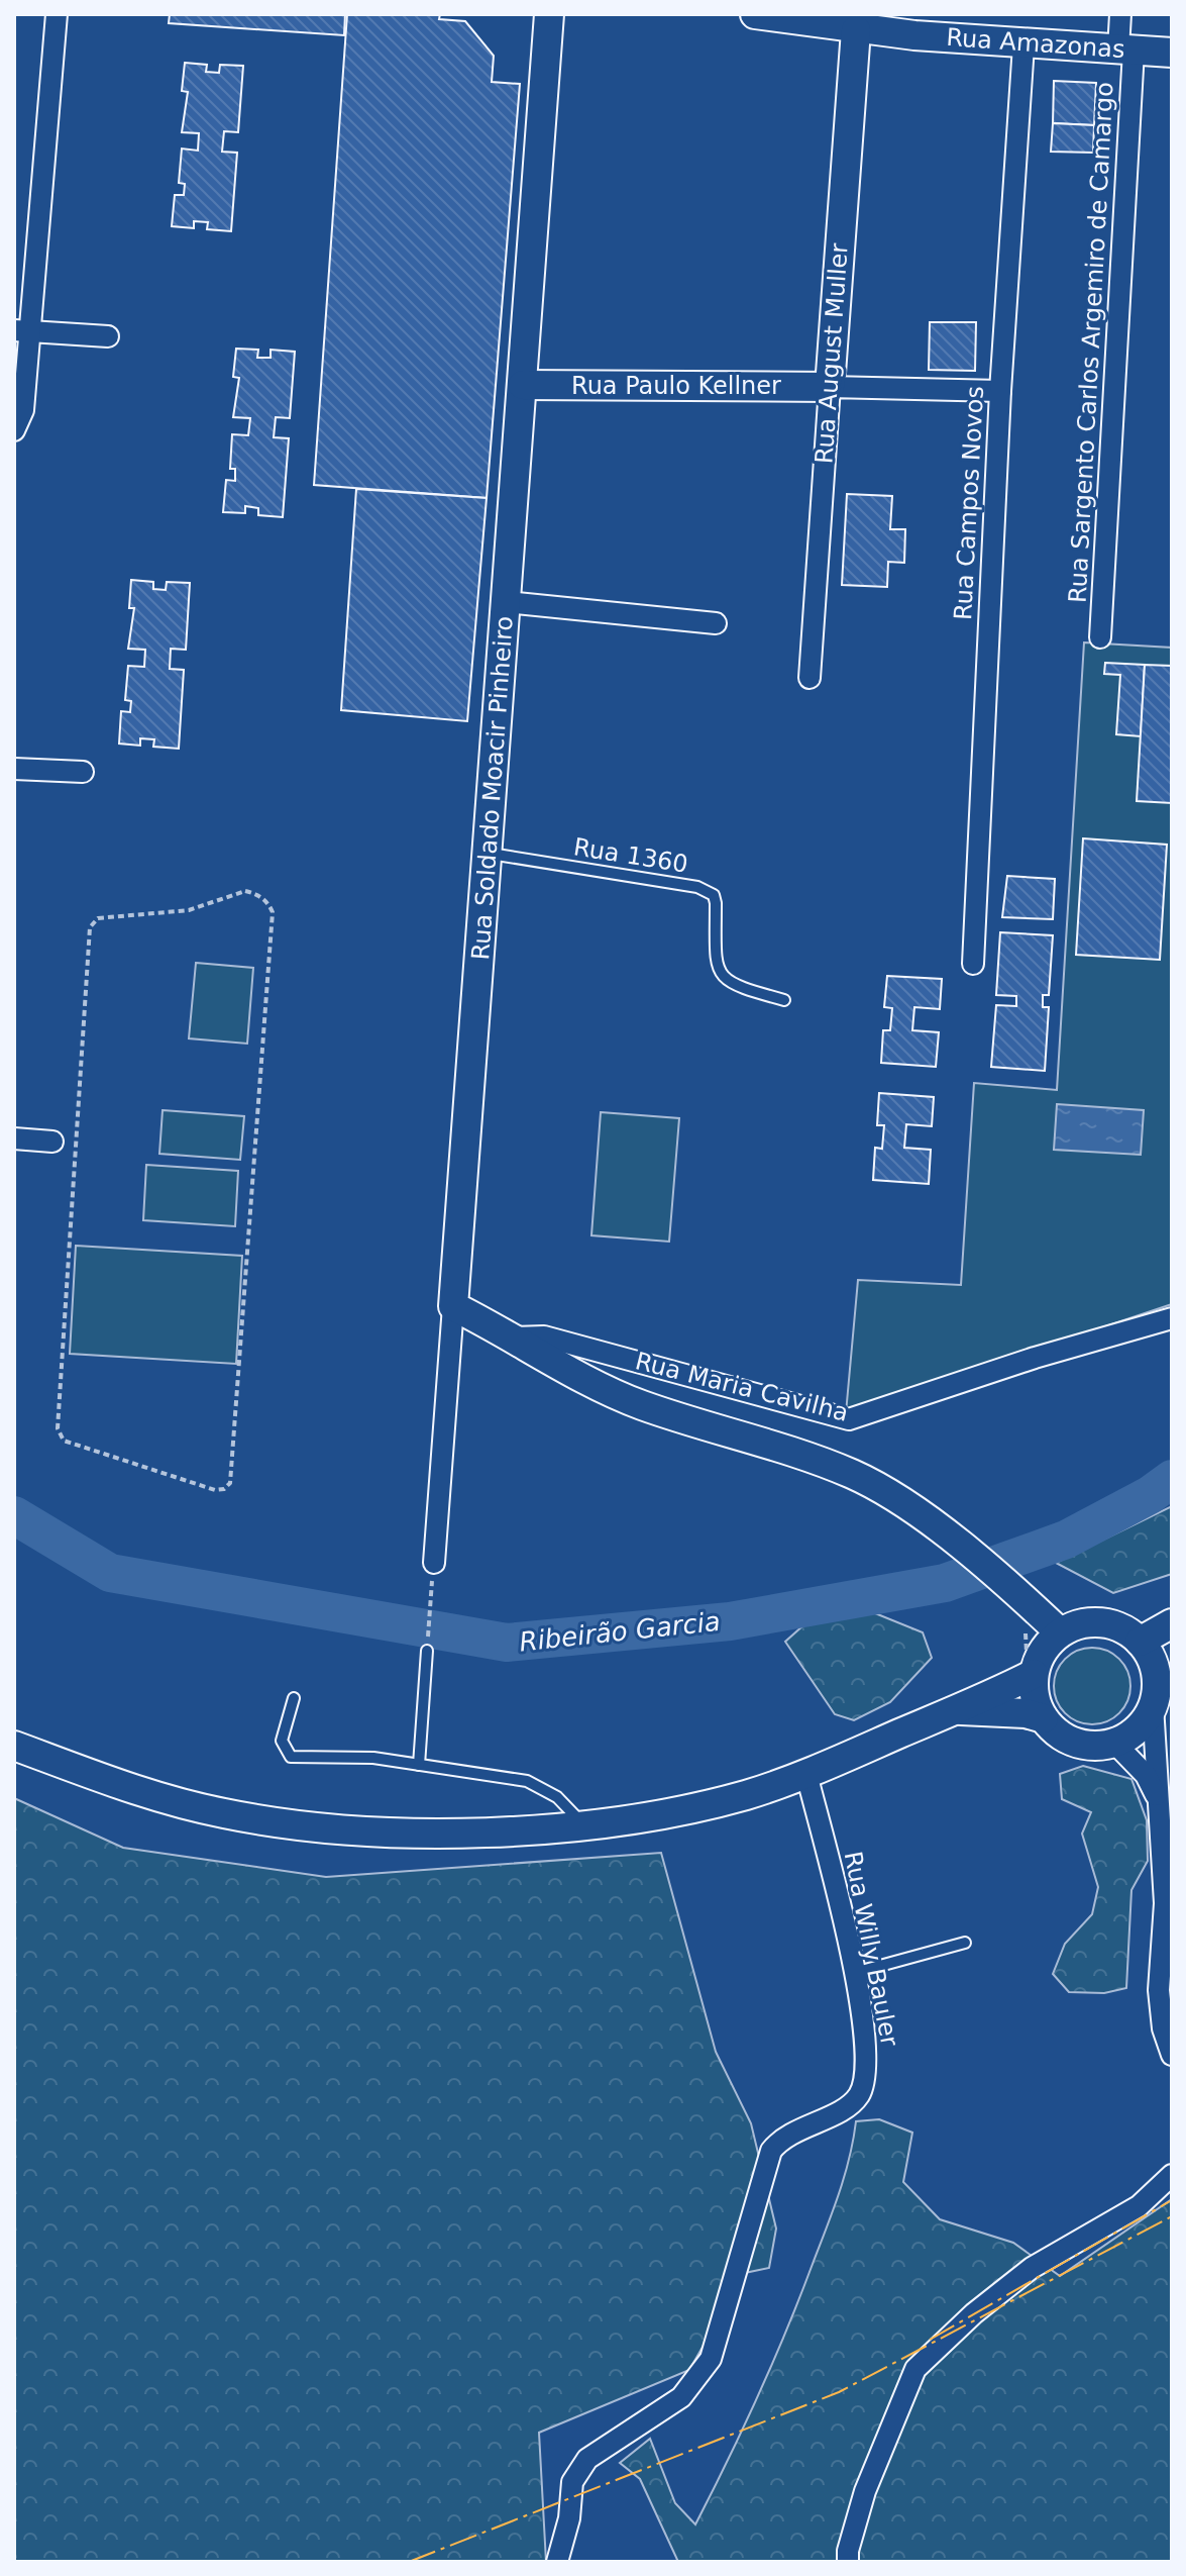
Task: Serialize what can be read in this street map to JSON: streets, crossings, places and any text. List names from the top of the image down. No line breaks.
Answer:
{"streets":{"street":["Rua Amazonas","Rua Sargento Carlos Argemiro de Camargo","Rua August Muller","Rua Paulo Kellner","Rua Campos Novos","Rua Soldado Moacir Pinheiro","Rua Maria Cavilha","Rua Willy Bauler"],"lane":["Rua 1360"]},"crossings":[["Rua Amazonas","Rua Sargento Carlos Argemiro de Camargo"],["Rua Amazonas","Rua August Muller"],["Rua Amazonas","Rua Campos Novos"],["Rua August Muller","Rua Paulo Kellner"],["Rua Paulo Kellner","Rua Soldado Moacir Pinheiro"],["Rua Soldado Moacir Pinheiro","Rua 1360"],["Rua Soldado Moacir Pinheiro","Rua Maria Cavilha"]],"water":["Ribeirão Garcia"]}
